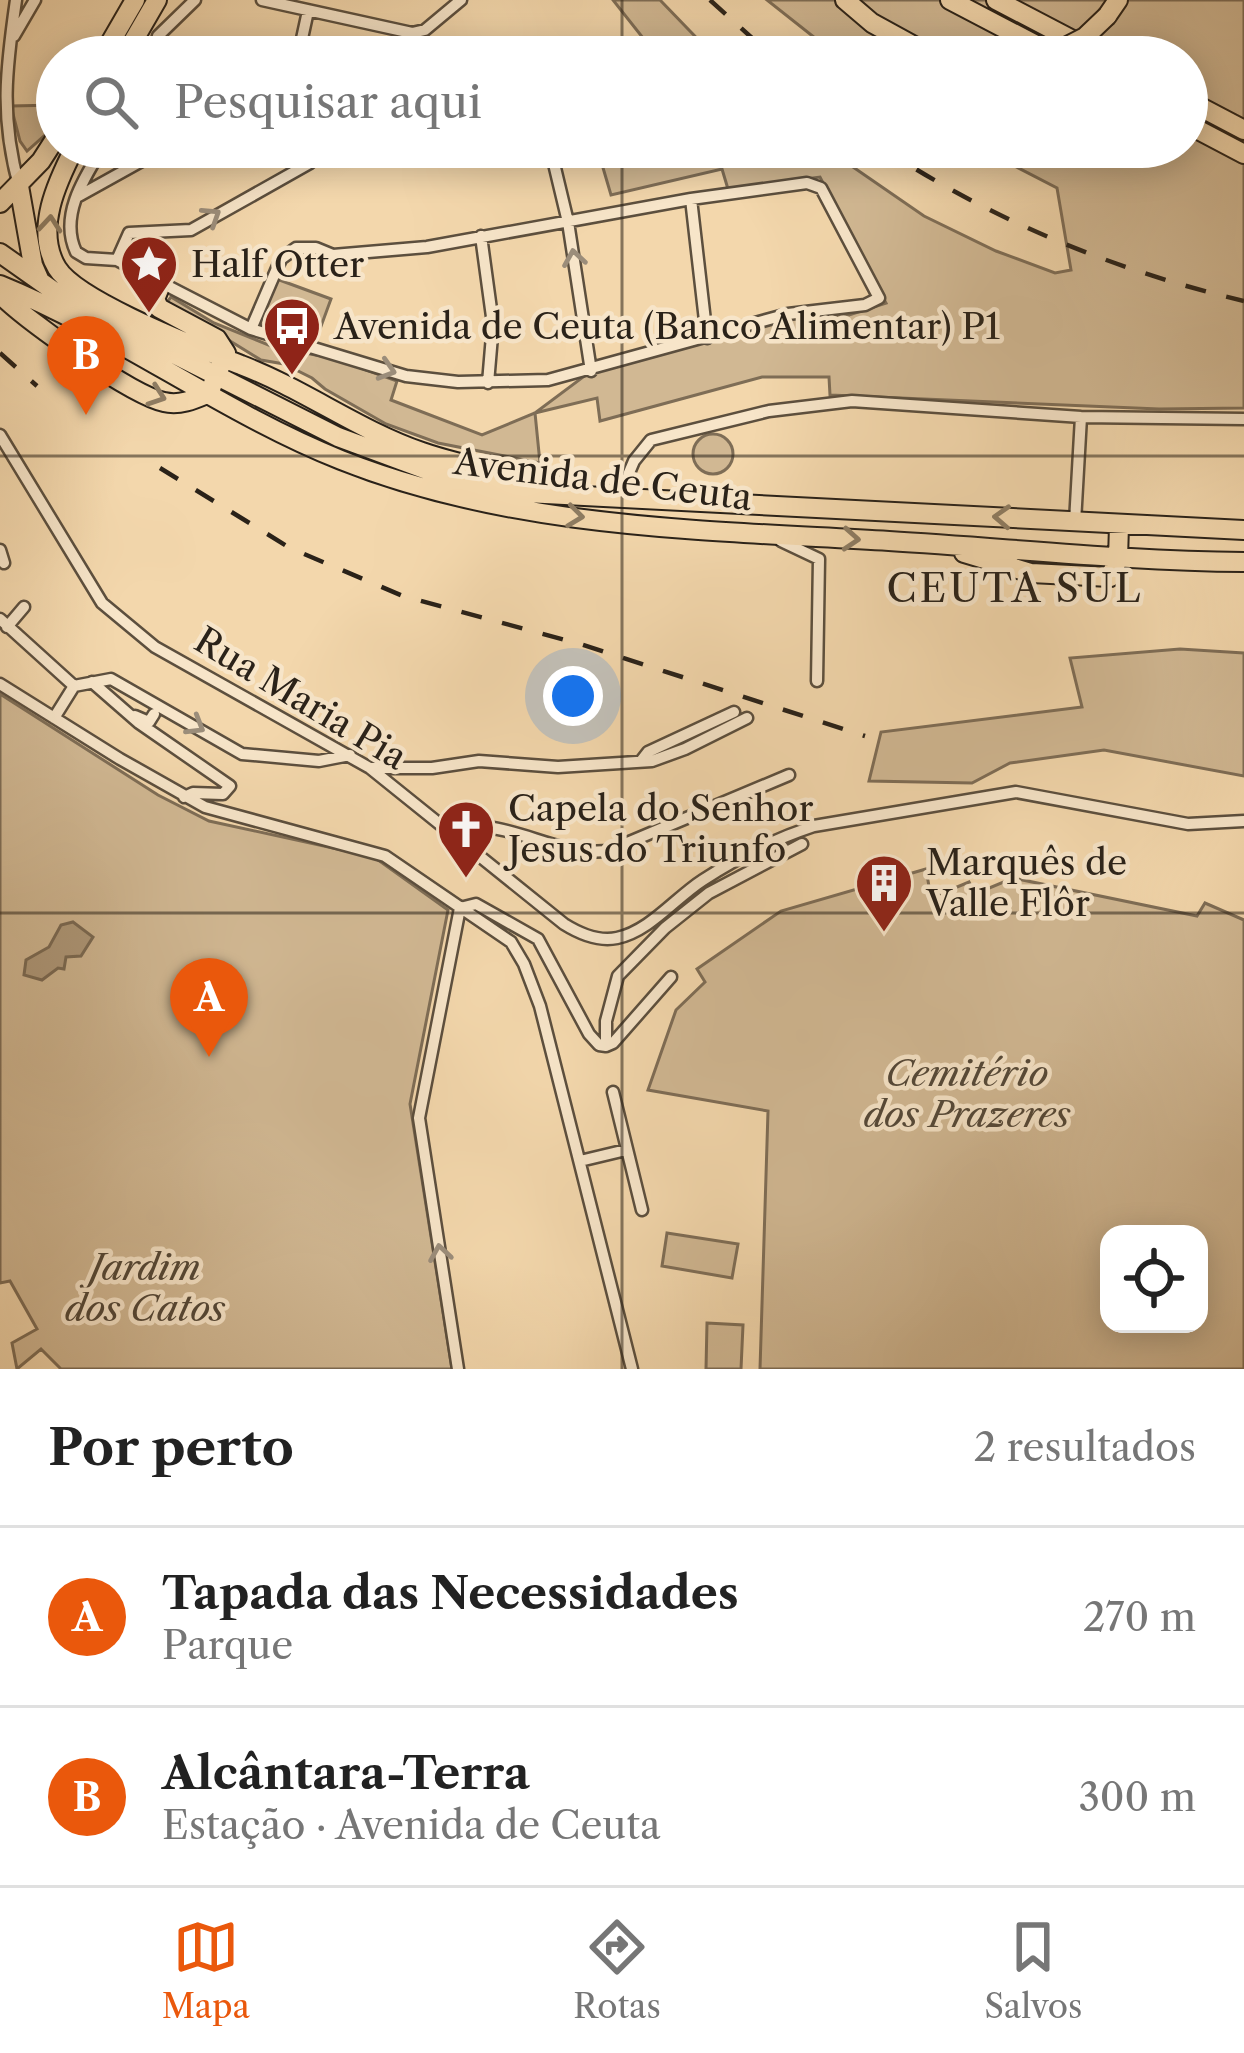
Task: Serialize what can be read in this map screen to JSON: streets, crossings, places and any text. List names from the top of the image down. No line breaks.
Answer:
{"streets":{"highway":["Avenida de Ceuta"],"street":["Rua Maria Pia"]},"districts":["CEUTA SUL"],"parks":["Cemitério dos Prazeres","Jardim dos Catos"],"places":{"place":["Half Otter"],"bus stop":["Avenida de Ceuta (Banco Alimentar) P1"],"church":["Capela do Senhor Jesus do Triunfo"],"building":["Marquês de Valle Flôr"]},"page":{"search":"Pesquisar aqui","pins":["B","A"],"heading":["Por perto","2 resultados"],"list":[{"mark":"A","name":"Tapada das Necessidades","note":"Parque","value":"270 m"},{"mark":"B","name":"Alcântara-Terra","note":"Estação · Avenida de Ceuta","value":"300 m"}],"nav":["Mapa","Rotas","Salvos"]}}
